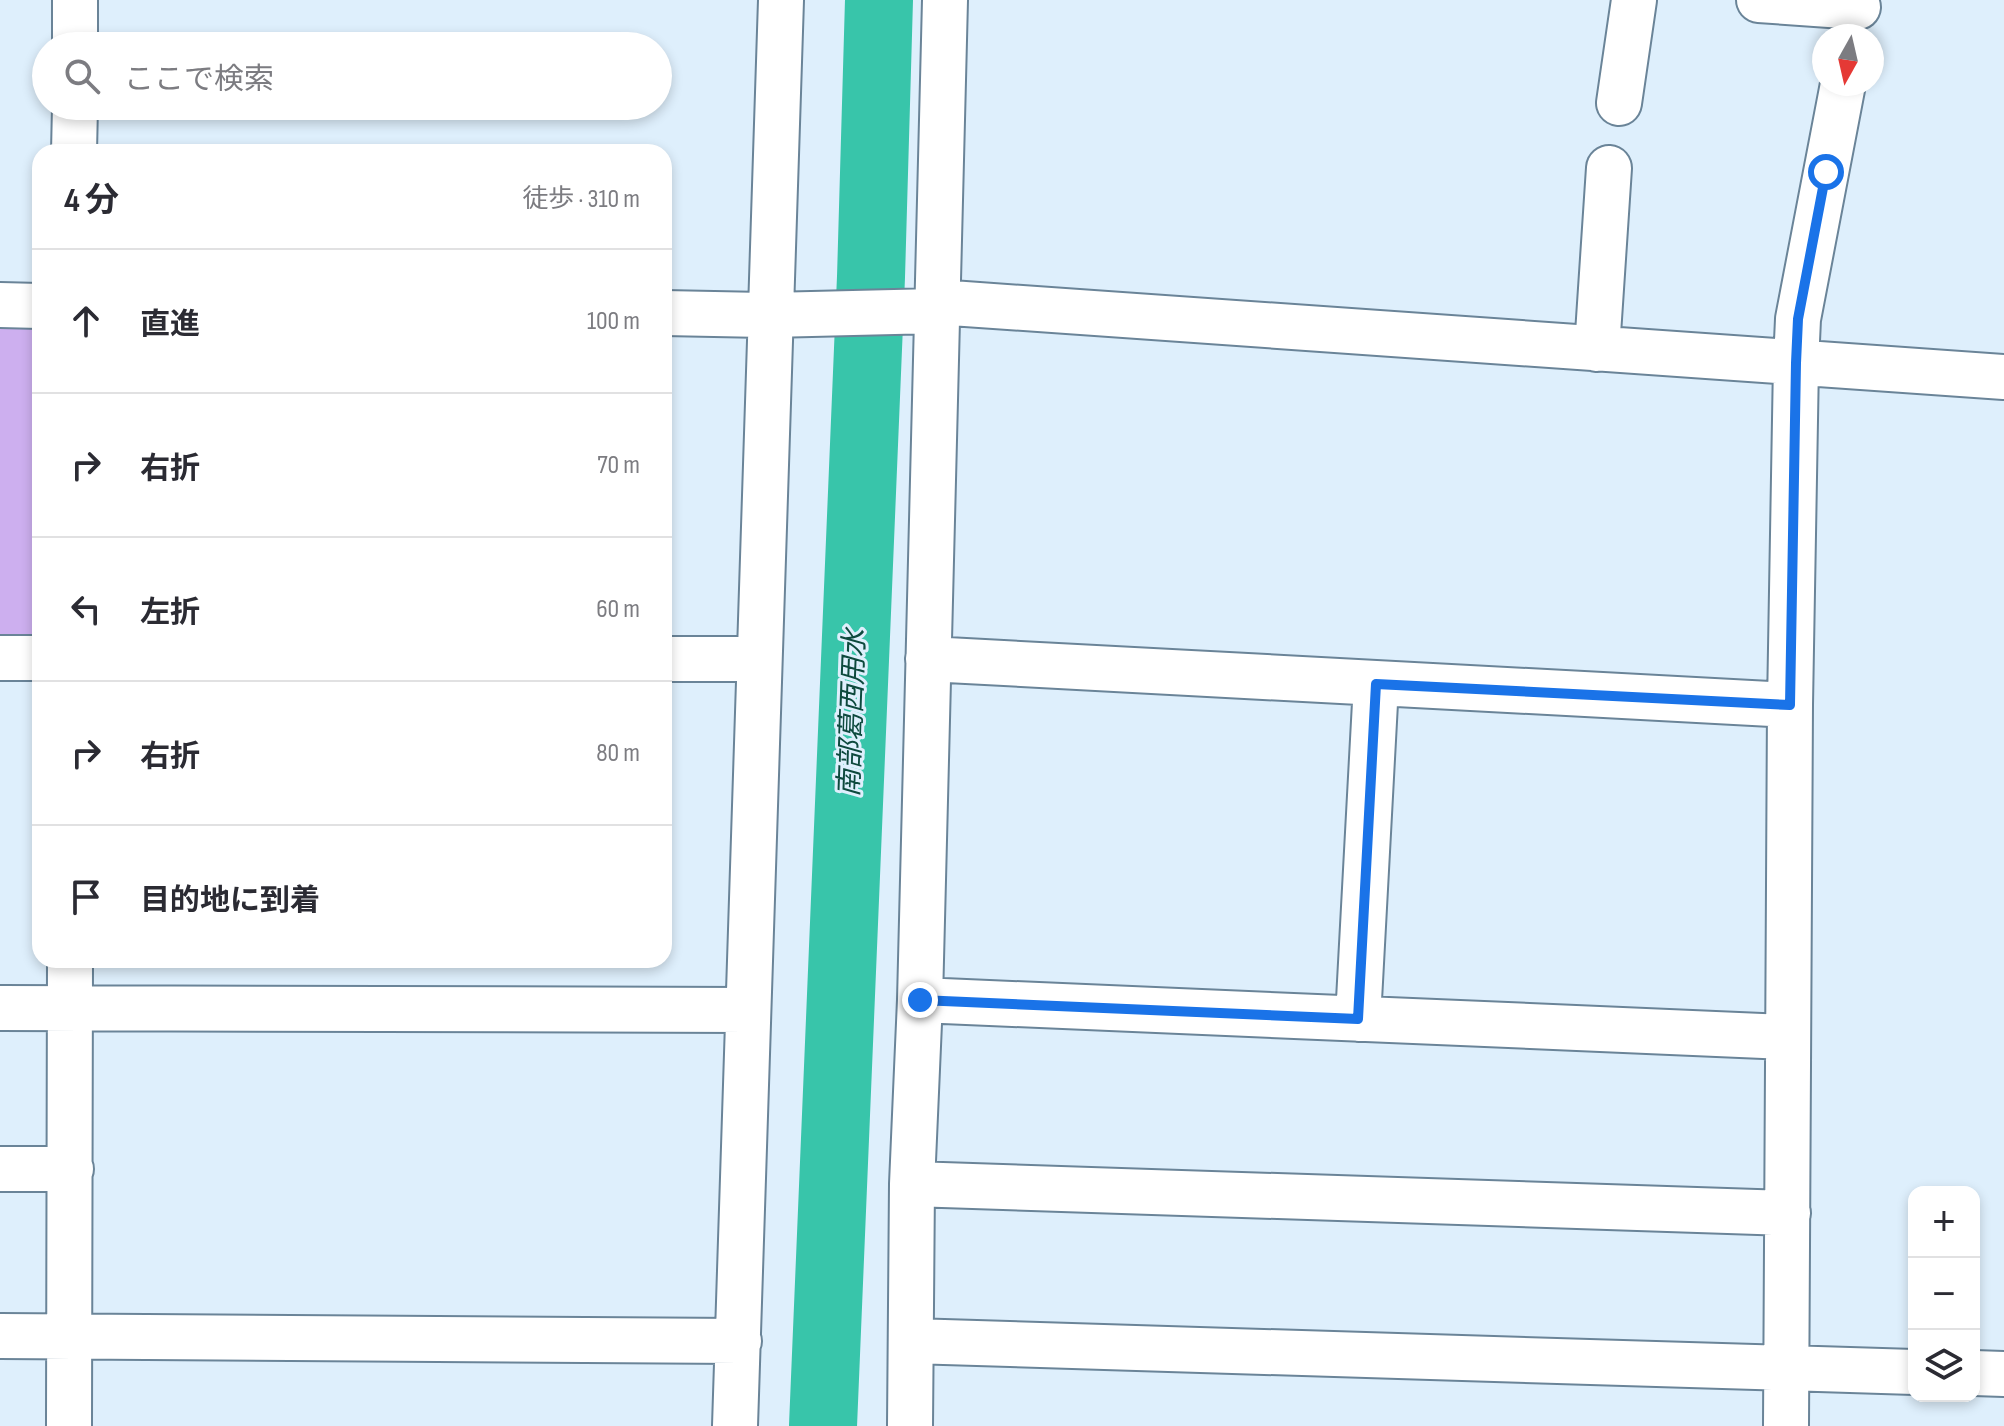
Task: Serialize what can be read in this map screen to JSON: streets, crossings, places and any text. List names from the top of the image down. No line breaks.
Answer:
{"water":["南部葛西用水"],"north":"bottom","page":{"search":"ここで検索","heading":["4 分","徒歩 · 310 m"],"list":[["直進","100 m"],["右折","70 m"],["左折","60 m"],["右折","80 m"],"目的地に到着"],"map_buttons":["+","−"]}}
